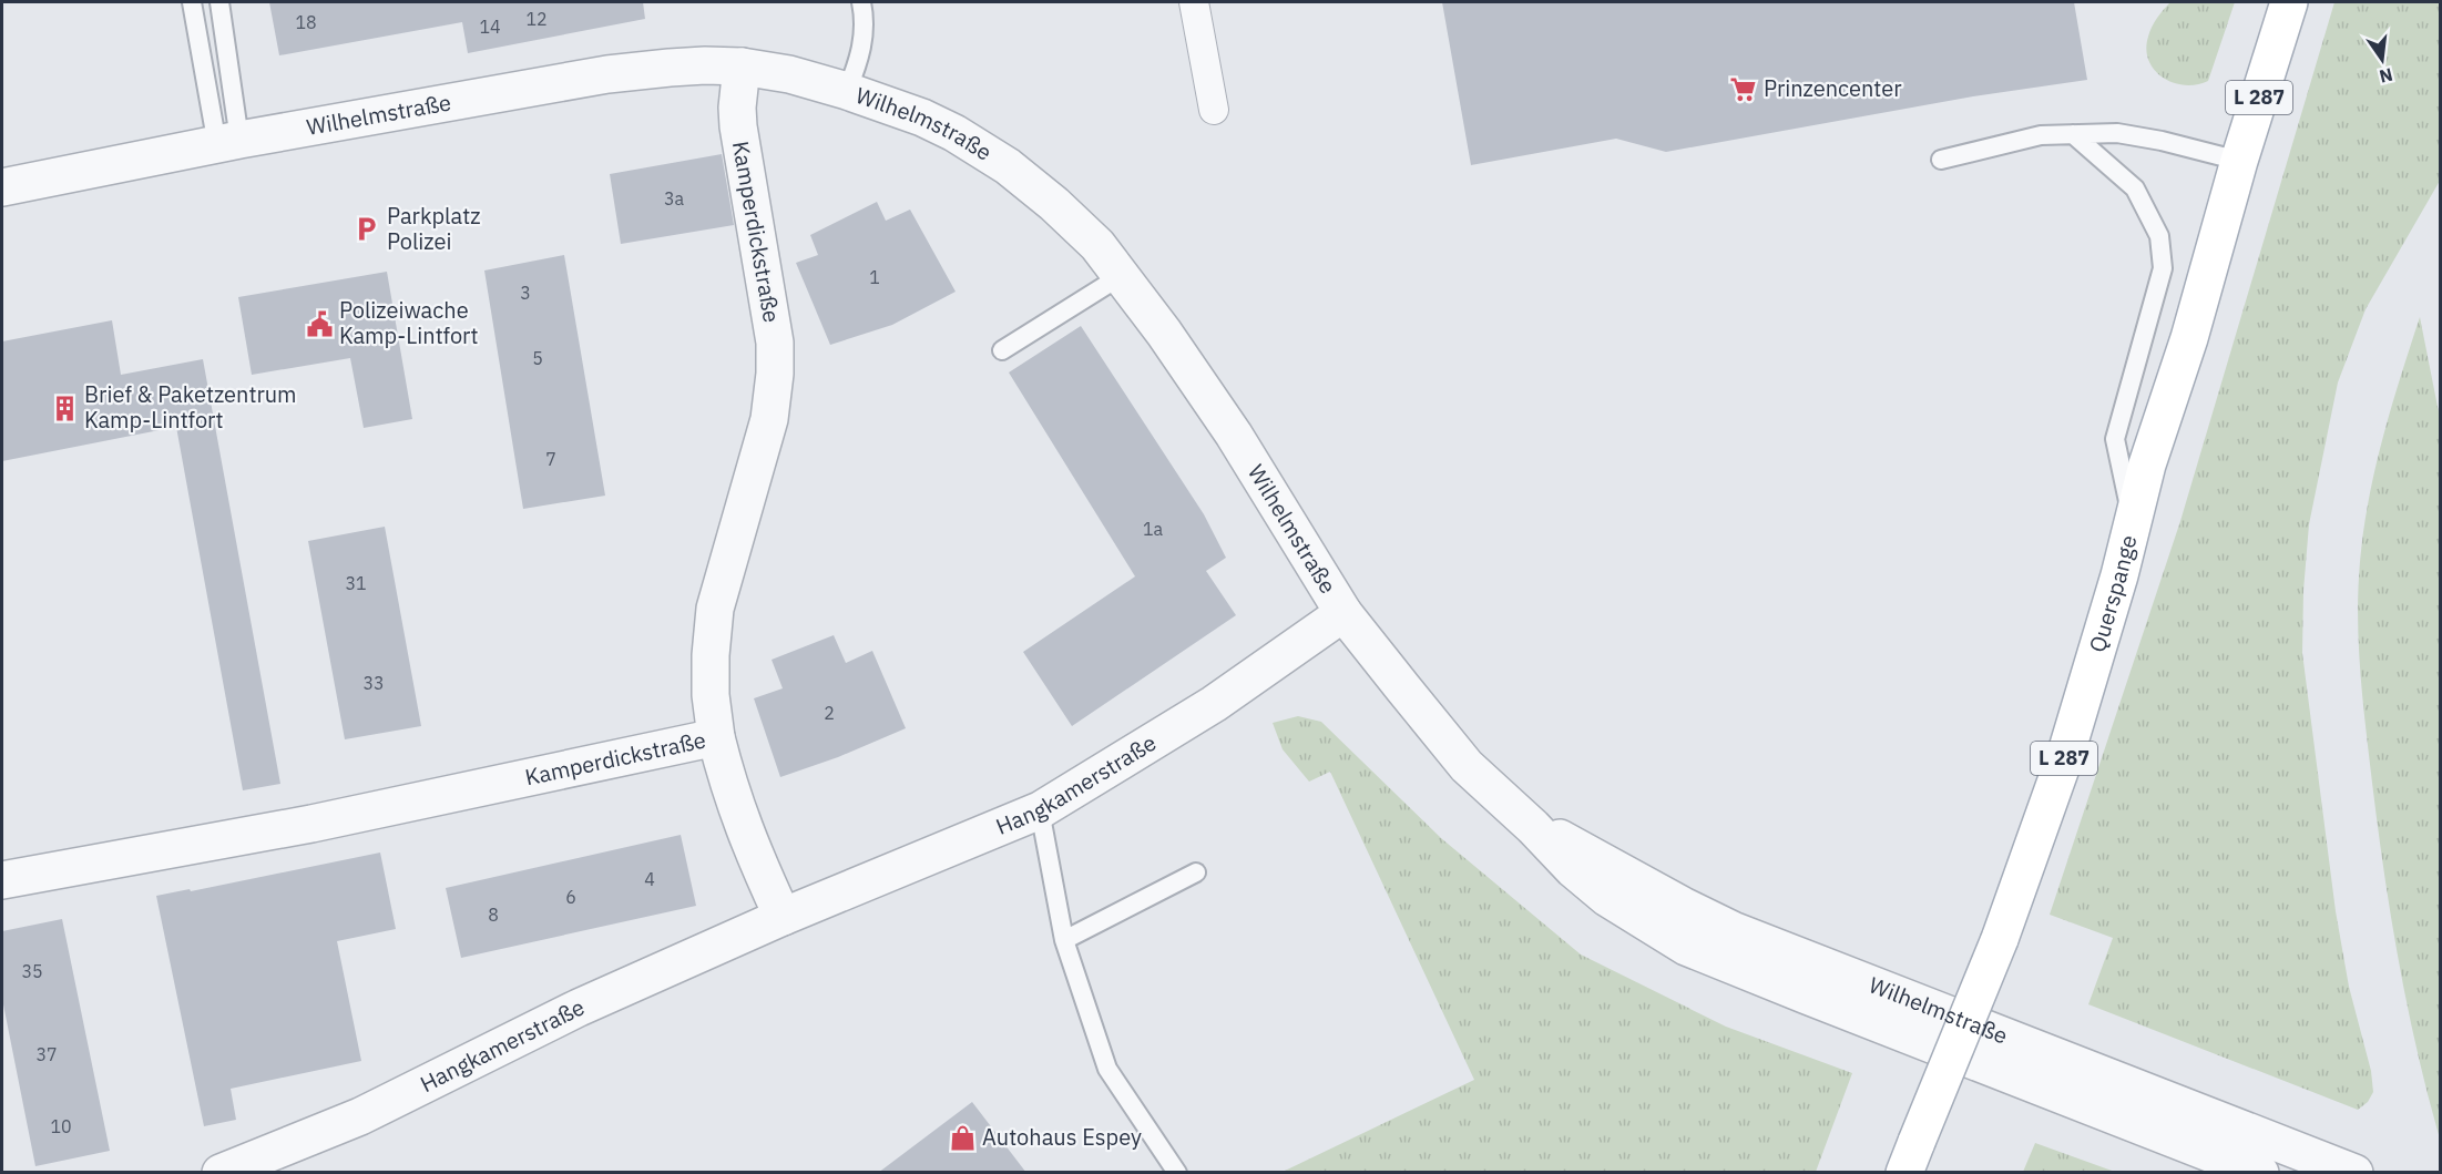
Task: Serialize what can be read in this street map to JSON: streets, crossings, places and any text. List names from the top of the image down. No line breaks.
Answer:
{"streets":{"main road":["L 287","Querspange"],"street":["Wilhelmstraße","Kamperdickstraße","Hangkamerstraße"]},"crossings":[["Wilhelmstraße","Kamperdickstraße"],["Wilhelmstraße","Hangkamerstraße"]],"places":{"supermarket":["Prinzencenter"],"parking":["Parkplatz Polizei"],"public building":["Polizeiwache Kamp-Lintfort"],"building":["Brief & Paketzentrum Kamp-Lintfort"],"shop":["Autohaus Espey"]},"house_numbers":["12","18","14","3a","1","3","5","7","1a","31","33","2","4","6","8","35","37","10"],"north":"bottom"}
